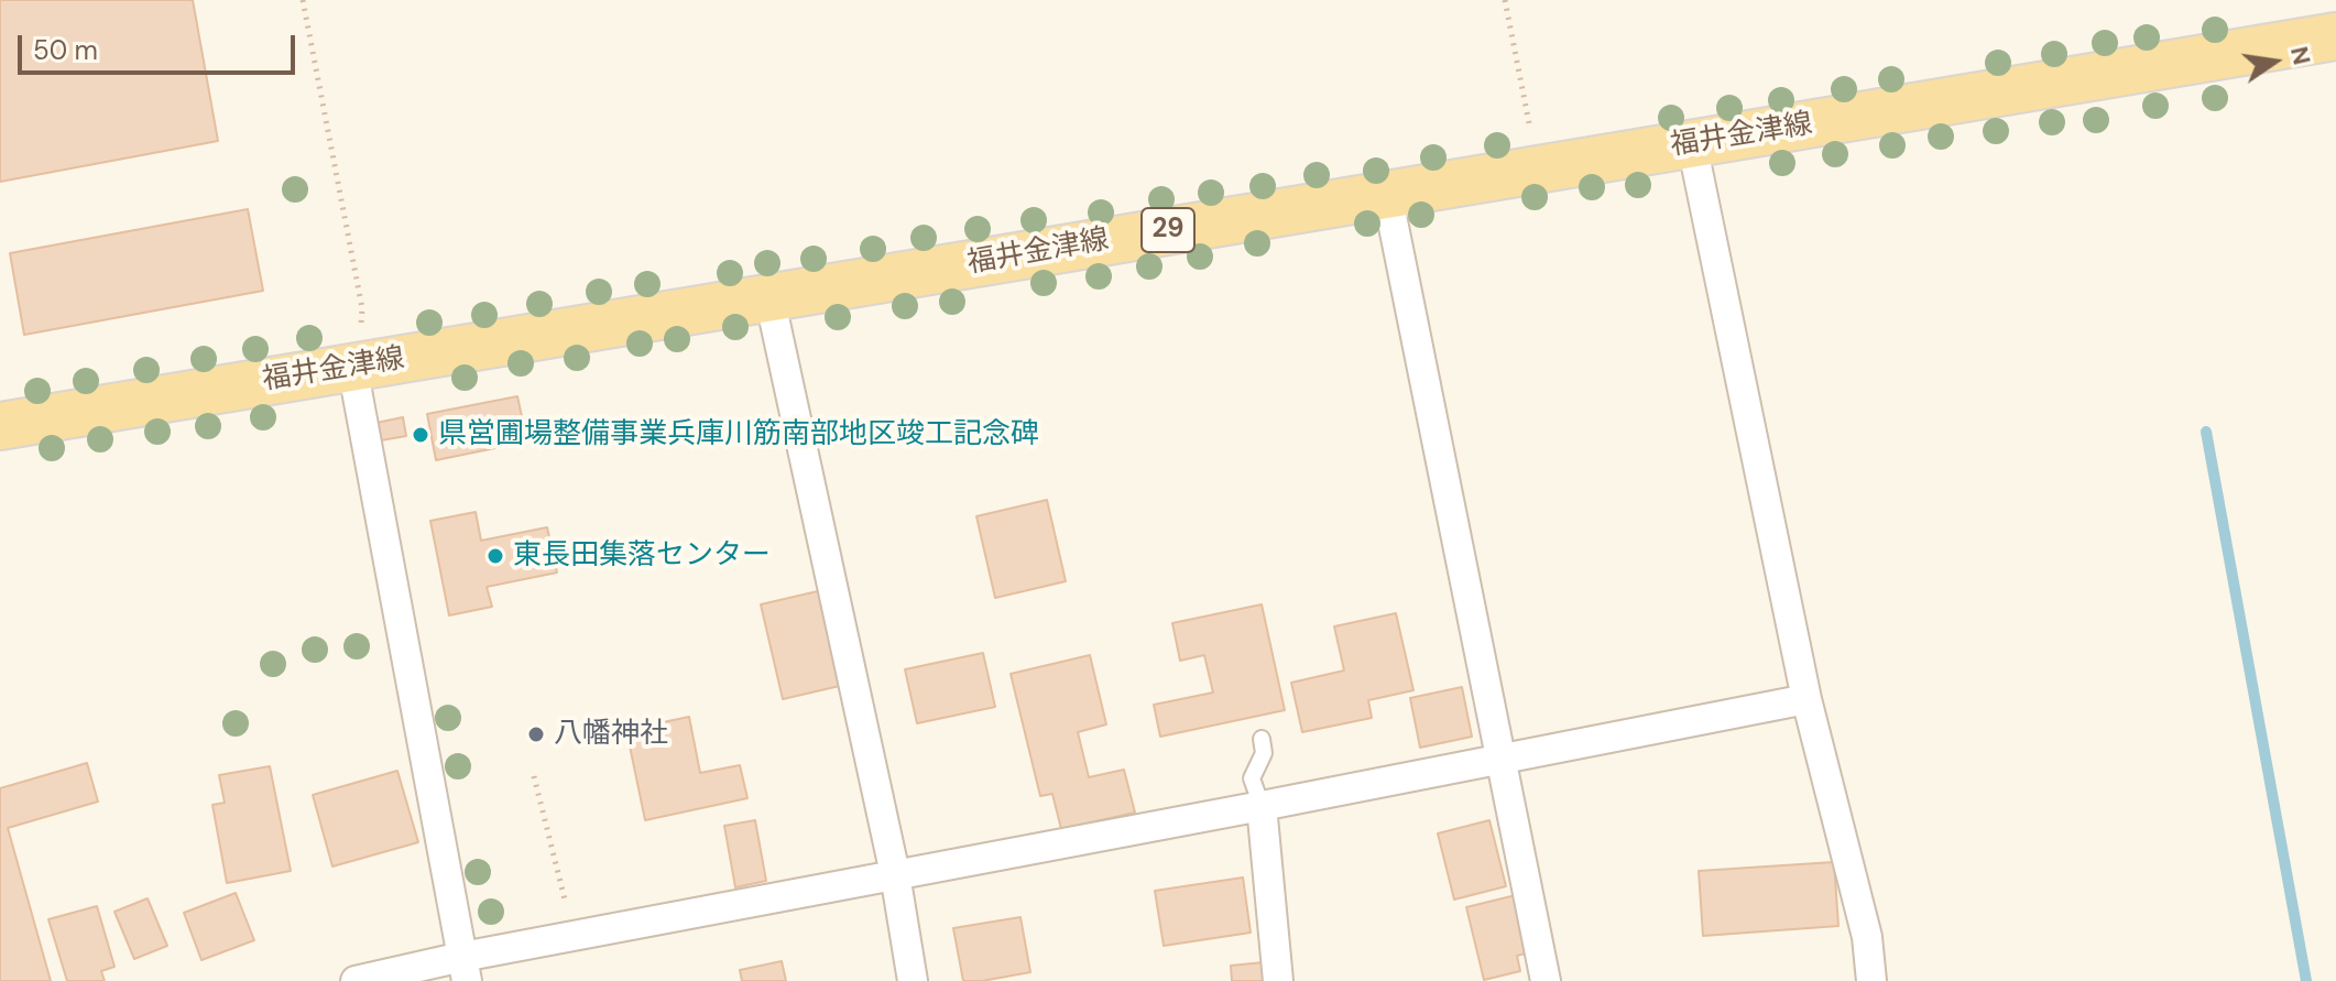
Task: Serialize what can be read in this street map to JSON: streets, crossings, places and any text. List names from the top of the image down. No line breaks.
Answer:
{"streets":{"main road":["福井金津線","29"]},"places":["県営圃場整備事業兵庫川筋南部地区竣工記念碑","東長田集落センター","八幡神社"],"scale_bar":"50 m","north":"right"}
